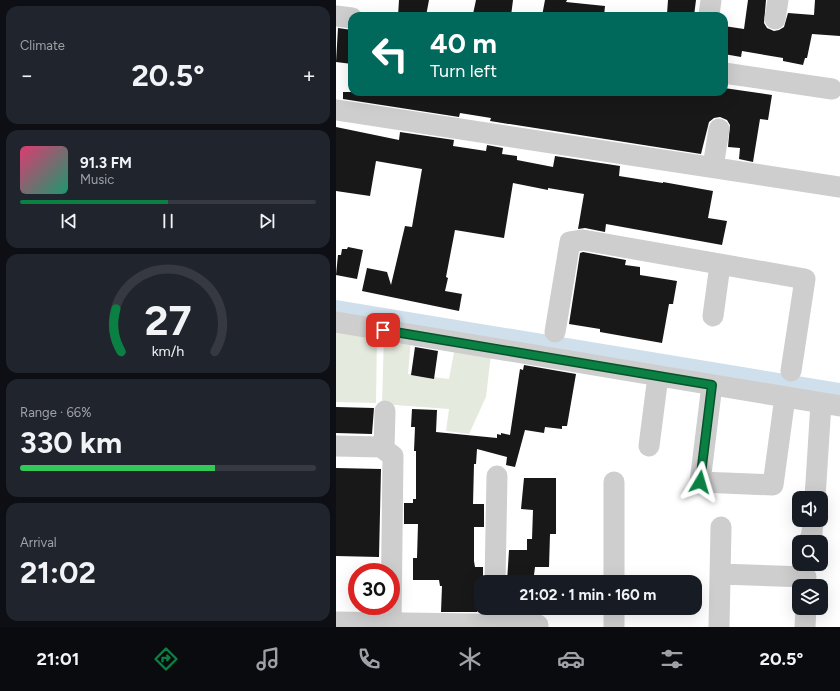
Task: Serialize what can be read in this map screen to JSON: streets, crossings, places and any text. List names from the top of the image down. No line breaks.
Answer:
{"page":{"tile":["Climate",["Range · 66%","330 km"],["Arrival","21:02"]],"turn":["40 m","Turn left"],"heat":["−","20.5°","+"],"song":["91.3 FM","Music"],"limit":"30","trip":"21:02 · 1 min · 160 m","tabs":["21:01","20.5°"],"gauge":["27","km/h"]}}
